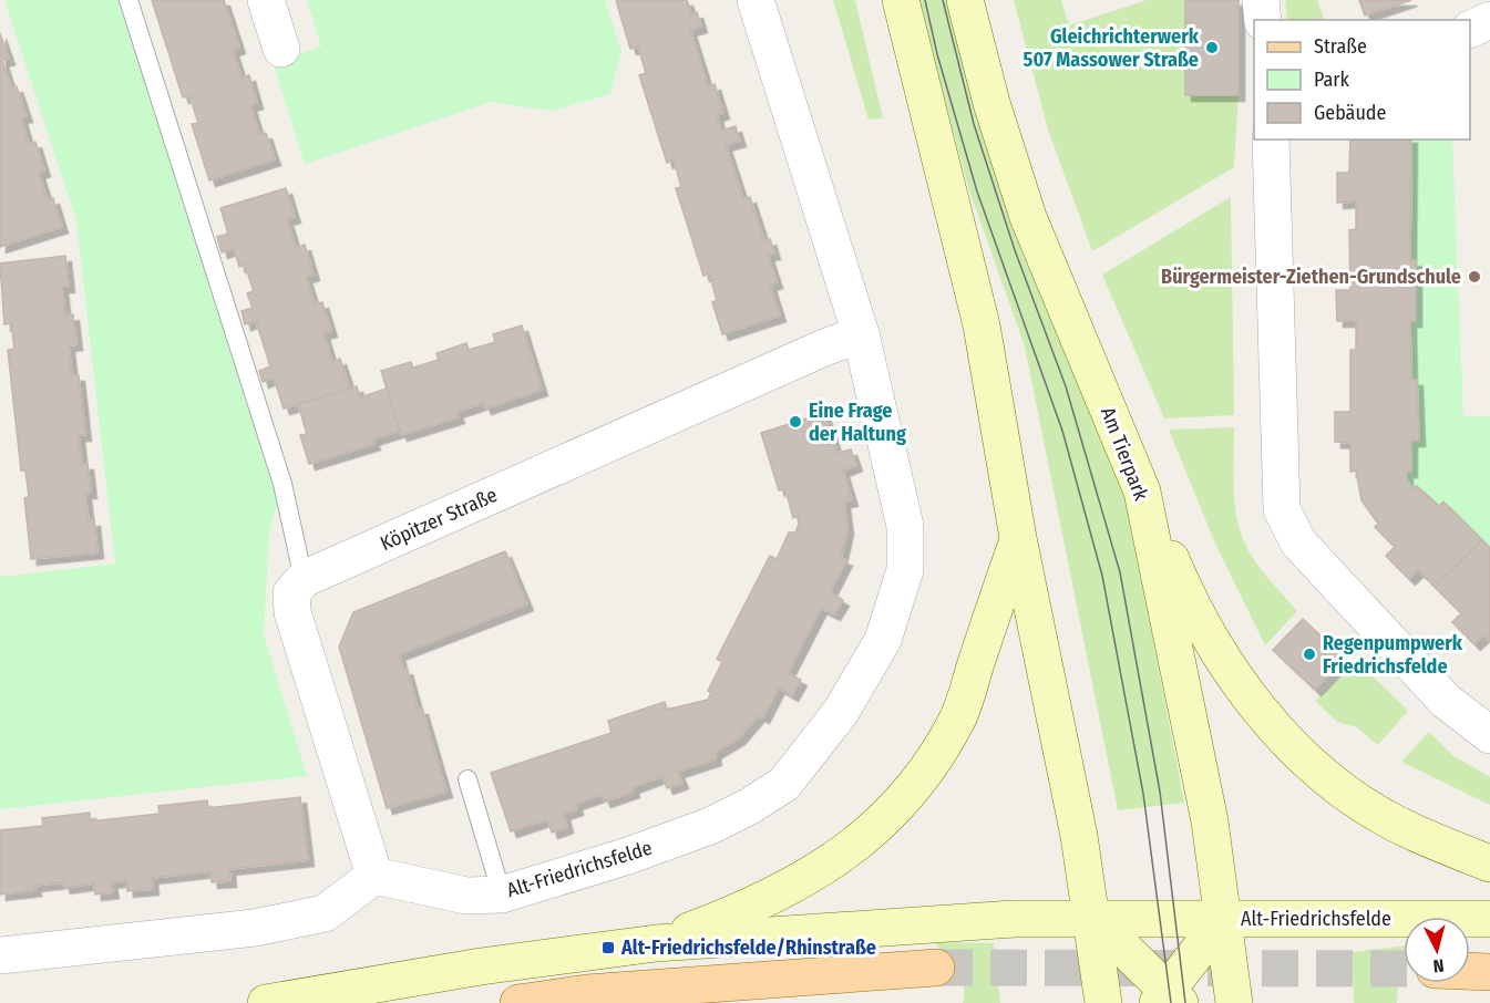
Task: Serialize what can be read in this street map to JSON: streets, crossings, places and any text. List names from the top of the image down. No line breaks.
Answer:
{"streets":{"main road":["Am Tierpark","Alt-Friedrichsfelde"],"street":["Köpitzer Straße"]},"crossings":[["Am Tierpark","Alt-Friedrichsfelde"],["Köpitzer Straße","Alt-Friedrichsfelde"]],"places":{"other":["Gleichrichterwerk 507 Massower Straße","Bürgermeister-Ziethen-Grundschule","Eine Frage der Haltung","Regenpumpwerk Friedrichsfelde"],"transit":["Alt-Friedrichsfelde/Rhinstraße"]},"legend":["Straße","Park","Gebäude"],"north":"bottom"}
